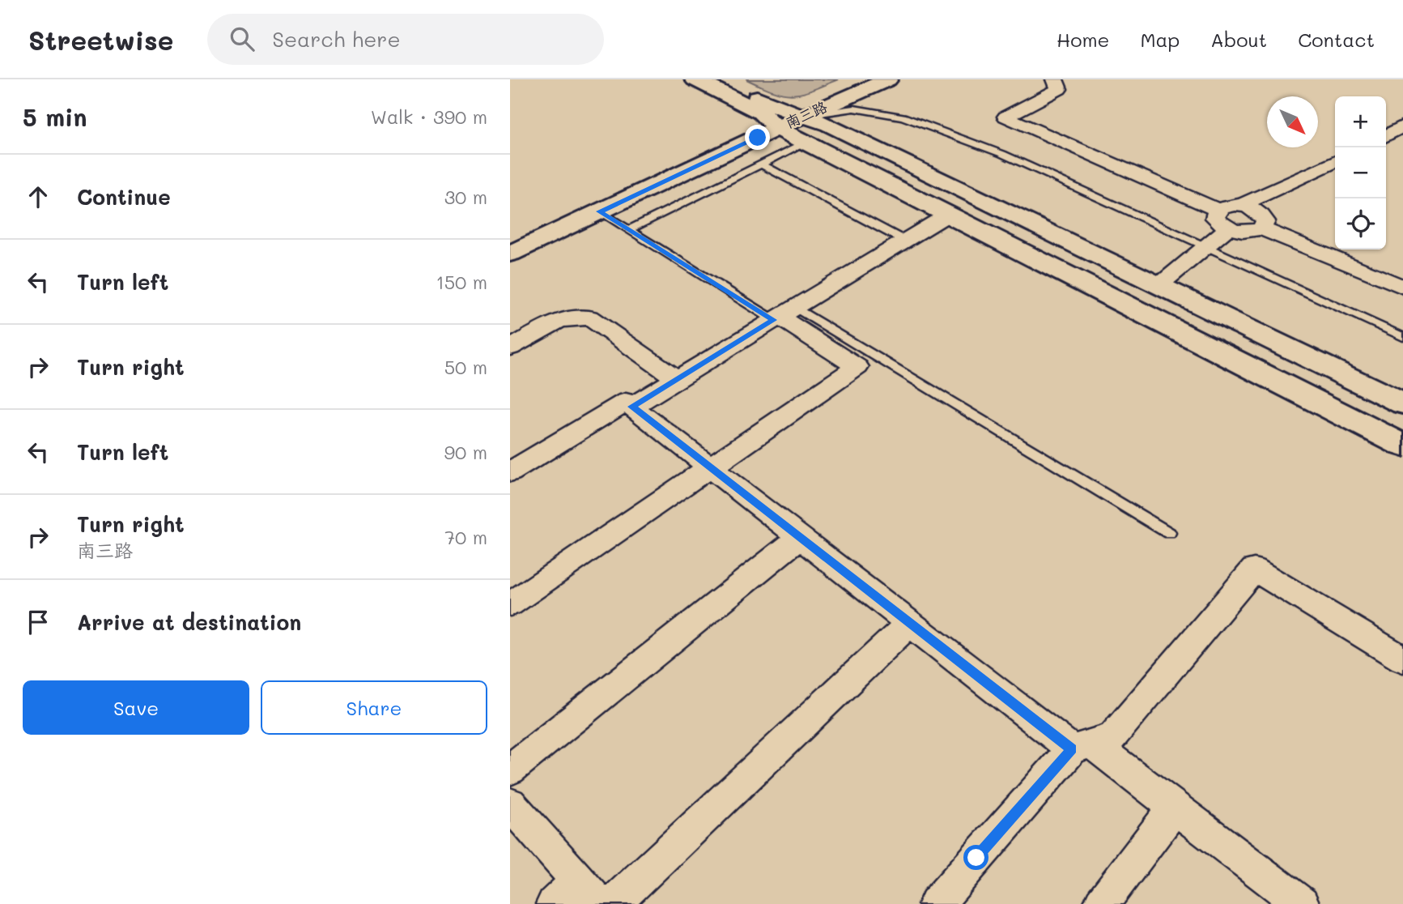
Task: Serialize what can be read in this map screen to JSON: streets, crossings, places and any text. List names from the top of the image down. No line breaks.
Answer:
{"streets":{"main road":["南三路"]},"north":"bottom right","page":{"header":"Streetwise","search":"Search here","nav":["Home","Map","About","Contact"],"heading":["5 min","Walk · 390 m"],"map_buttons":["+","−"],"list":[["Continue","30 m"],["Turn left","150 m"],["Turn right","50 m"],["Turn left","90 m"],["Turn right","南三路","70 m"],"Arrive at destination"],"buttons":["Save","Share"]}}
